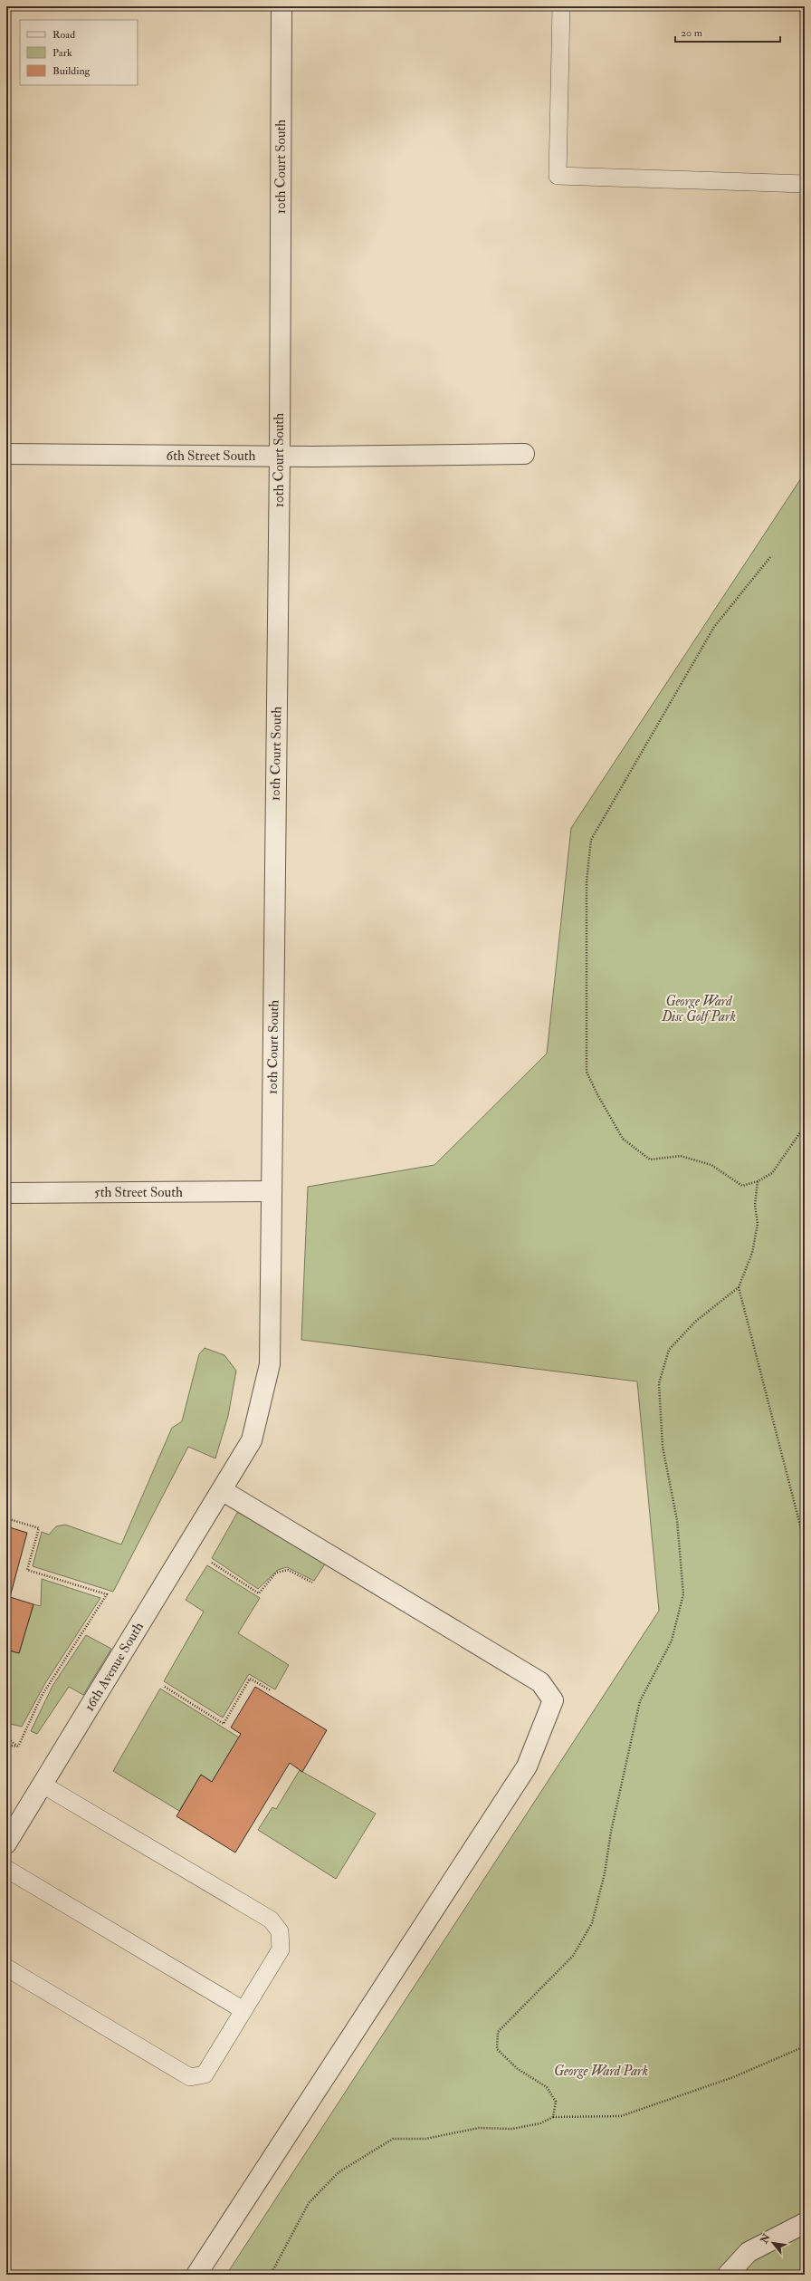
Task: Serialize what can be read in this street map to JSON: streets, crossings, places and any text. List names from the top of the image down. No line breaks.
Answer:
{"streets":{"street":["10th Court South","6th Street South","5th Street South","16th Avenue South"]},"crossings":[["10th Court South","6th Street South"],["10th Court South","5th Street South"],["10th Court South","16th Avenue South"]],"parks":["George Ward Disc Golf Park","George Ward Park"],"legend":["Road","Park","Building"],"scale_bar":"20 m","north":"top left"}
